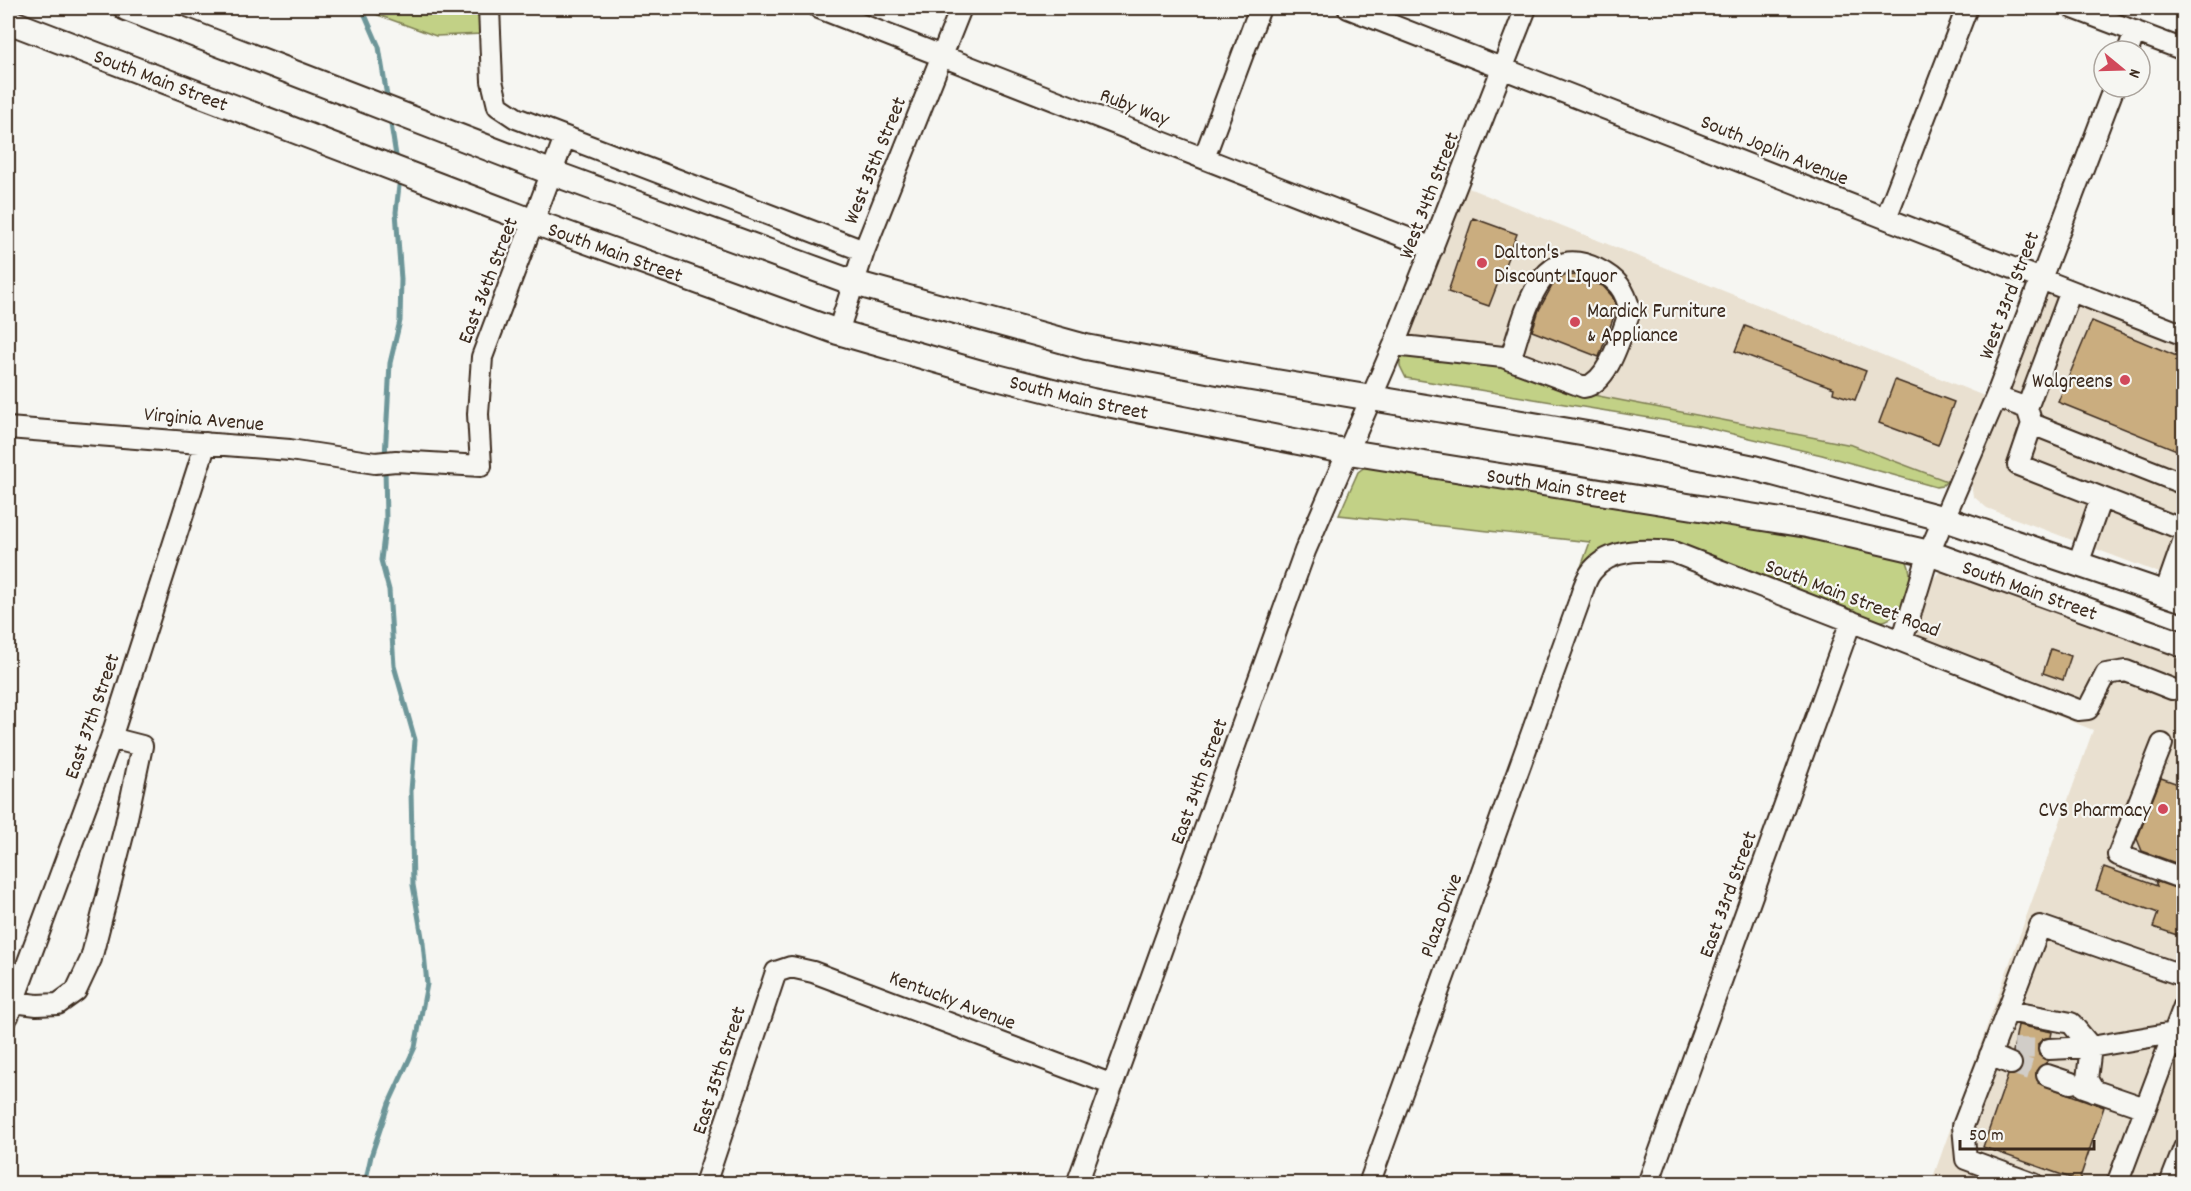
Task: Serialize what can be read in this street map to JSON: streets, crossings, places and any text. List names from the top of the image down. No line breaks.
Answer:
{"streets":{"main road":["South Main Street"],"street":["Ruby Way","South Joplin Avenue","West 35th Street","West 34th Street","East 36th Street","West 33rd Street","Virginia Avenue","South Main Street Road","East 37th Street","East 34th Street","East 33rd Street","Plaza Drive","Kentucky Avenue","East 35th Street"]},"crossings":[["South Main Street","West 35th Street"],["South Main Street","West 34th Street"],["South Main Street","East 36th Street"],["South Main Street","West 33rd Street"],["South Main Street","East 34th Street"],["Ruby Way","West 35th Street"],["Ruby Way","West 34th Street"],["South Joplin Avenue","West 34th Street"],["South Joplin Avenue","West 33rd Street"],["West 34th Street","East 34th Street"],["East 36th Street","Virginia Avenue"],["Virginia Avenue","East 37th Street"],["South Main Street Road","East 33rd Street"],["South Main Street Road","Plaza Drive"],["East 34th Street","Kentucky Avenue"],["Kentucky Avenue","East 35th Street"]],"places":["Dalton's Discount LIquor","Mardick Furniture & Appliance","Walgreens","CVS Pharmacy"],"scale_bar":"50 m","north":"right"}
